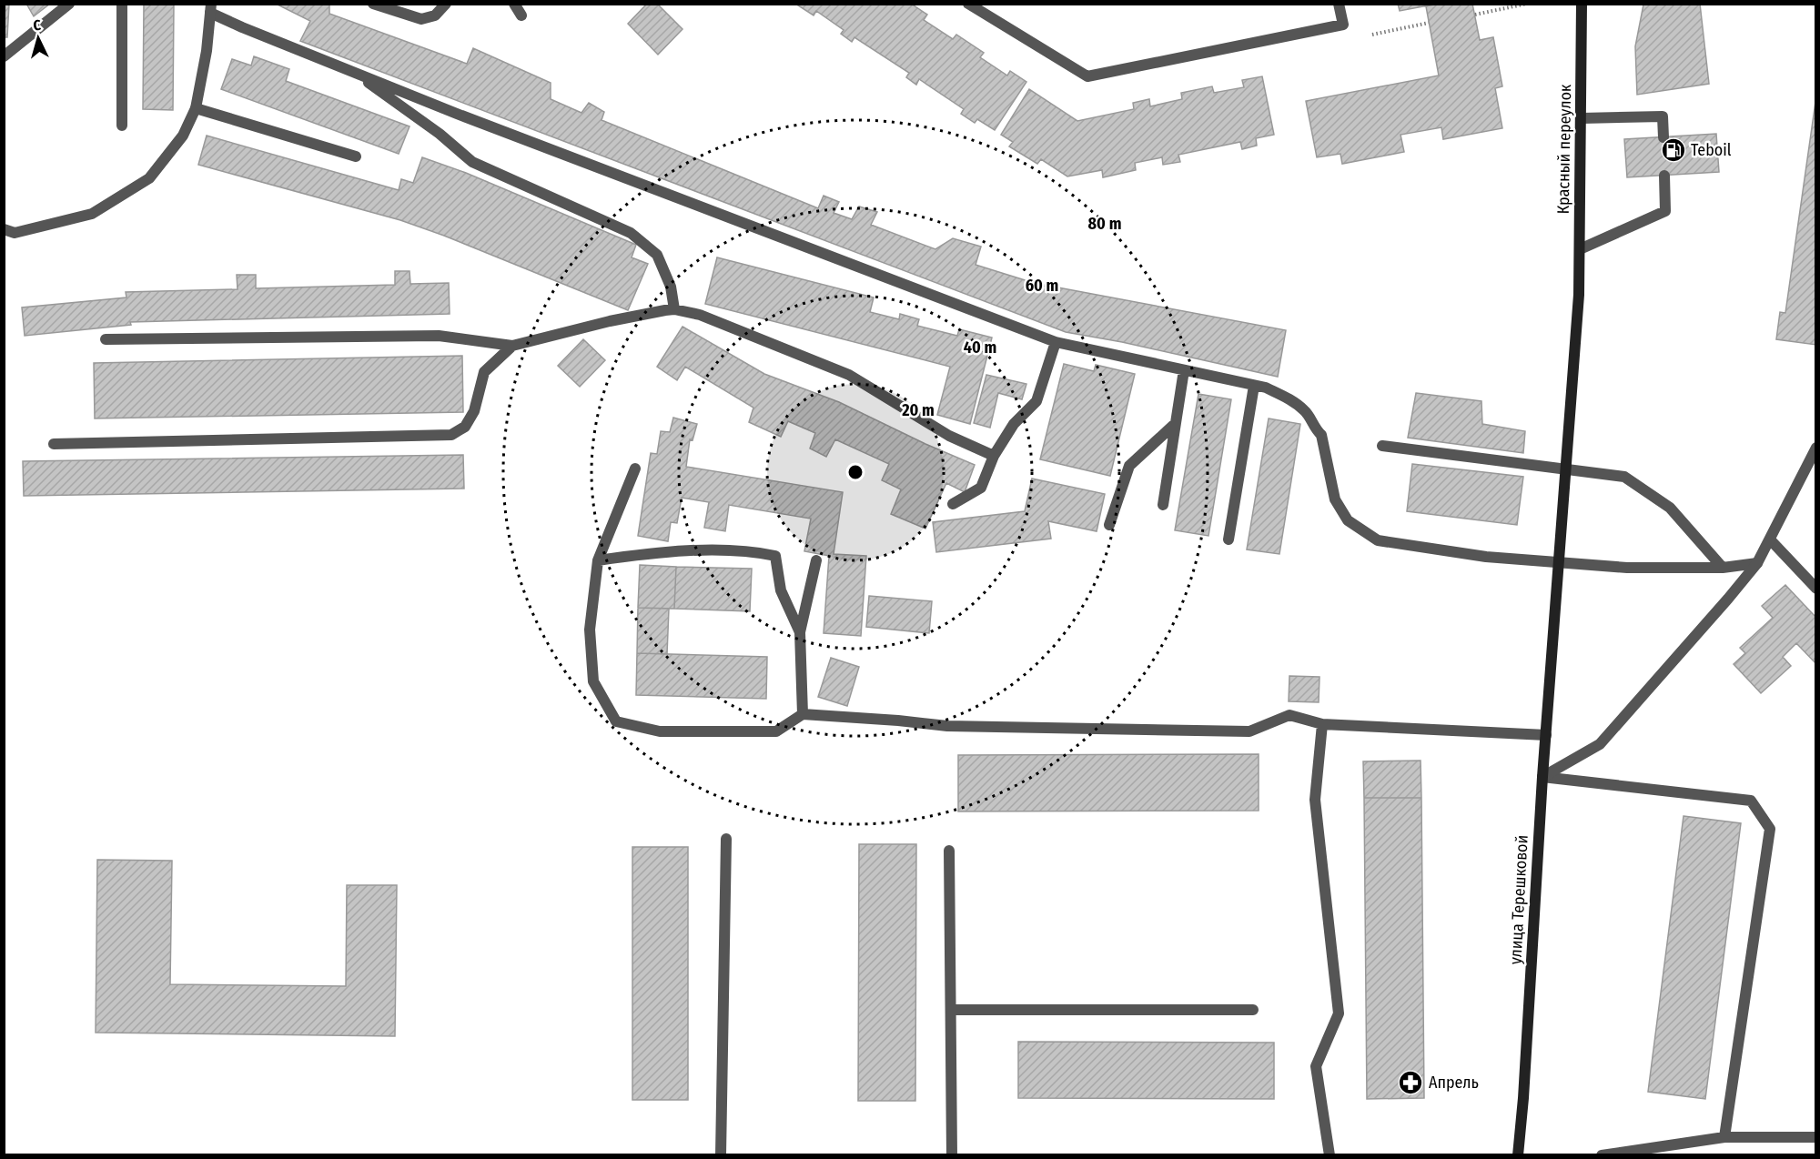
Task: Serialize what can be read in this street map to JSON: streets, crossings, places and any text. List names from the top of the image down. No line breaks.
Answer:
{"streets":{"main road":["Красный переулок","улица Терешковой"]},"crossings":[["Красный переулок","улица Терешковой"]],"places":{"fuel station":["Teboil"],"pharmacy":["Апрель"]},"north":"top","rings":["80 m","60 m","40 m","20 m"]}
